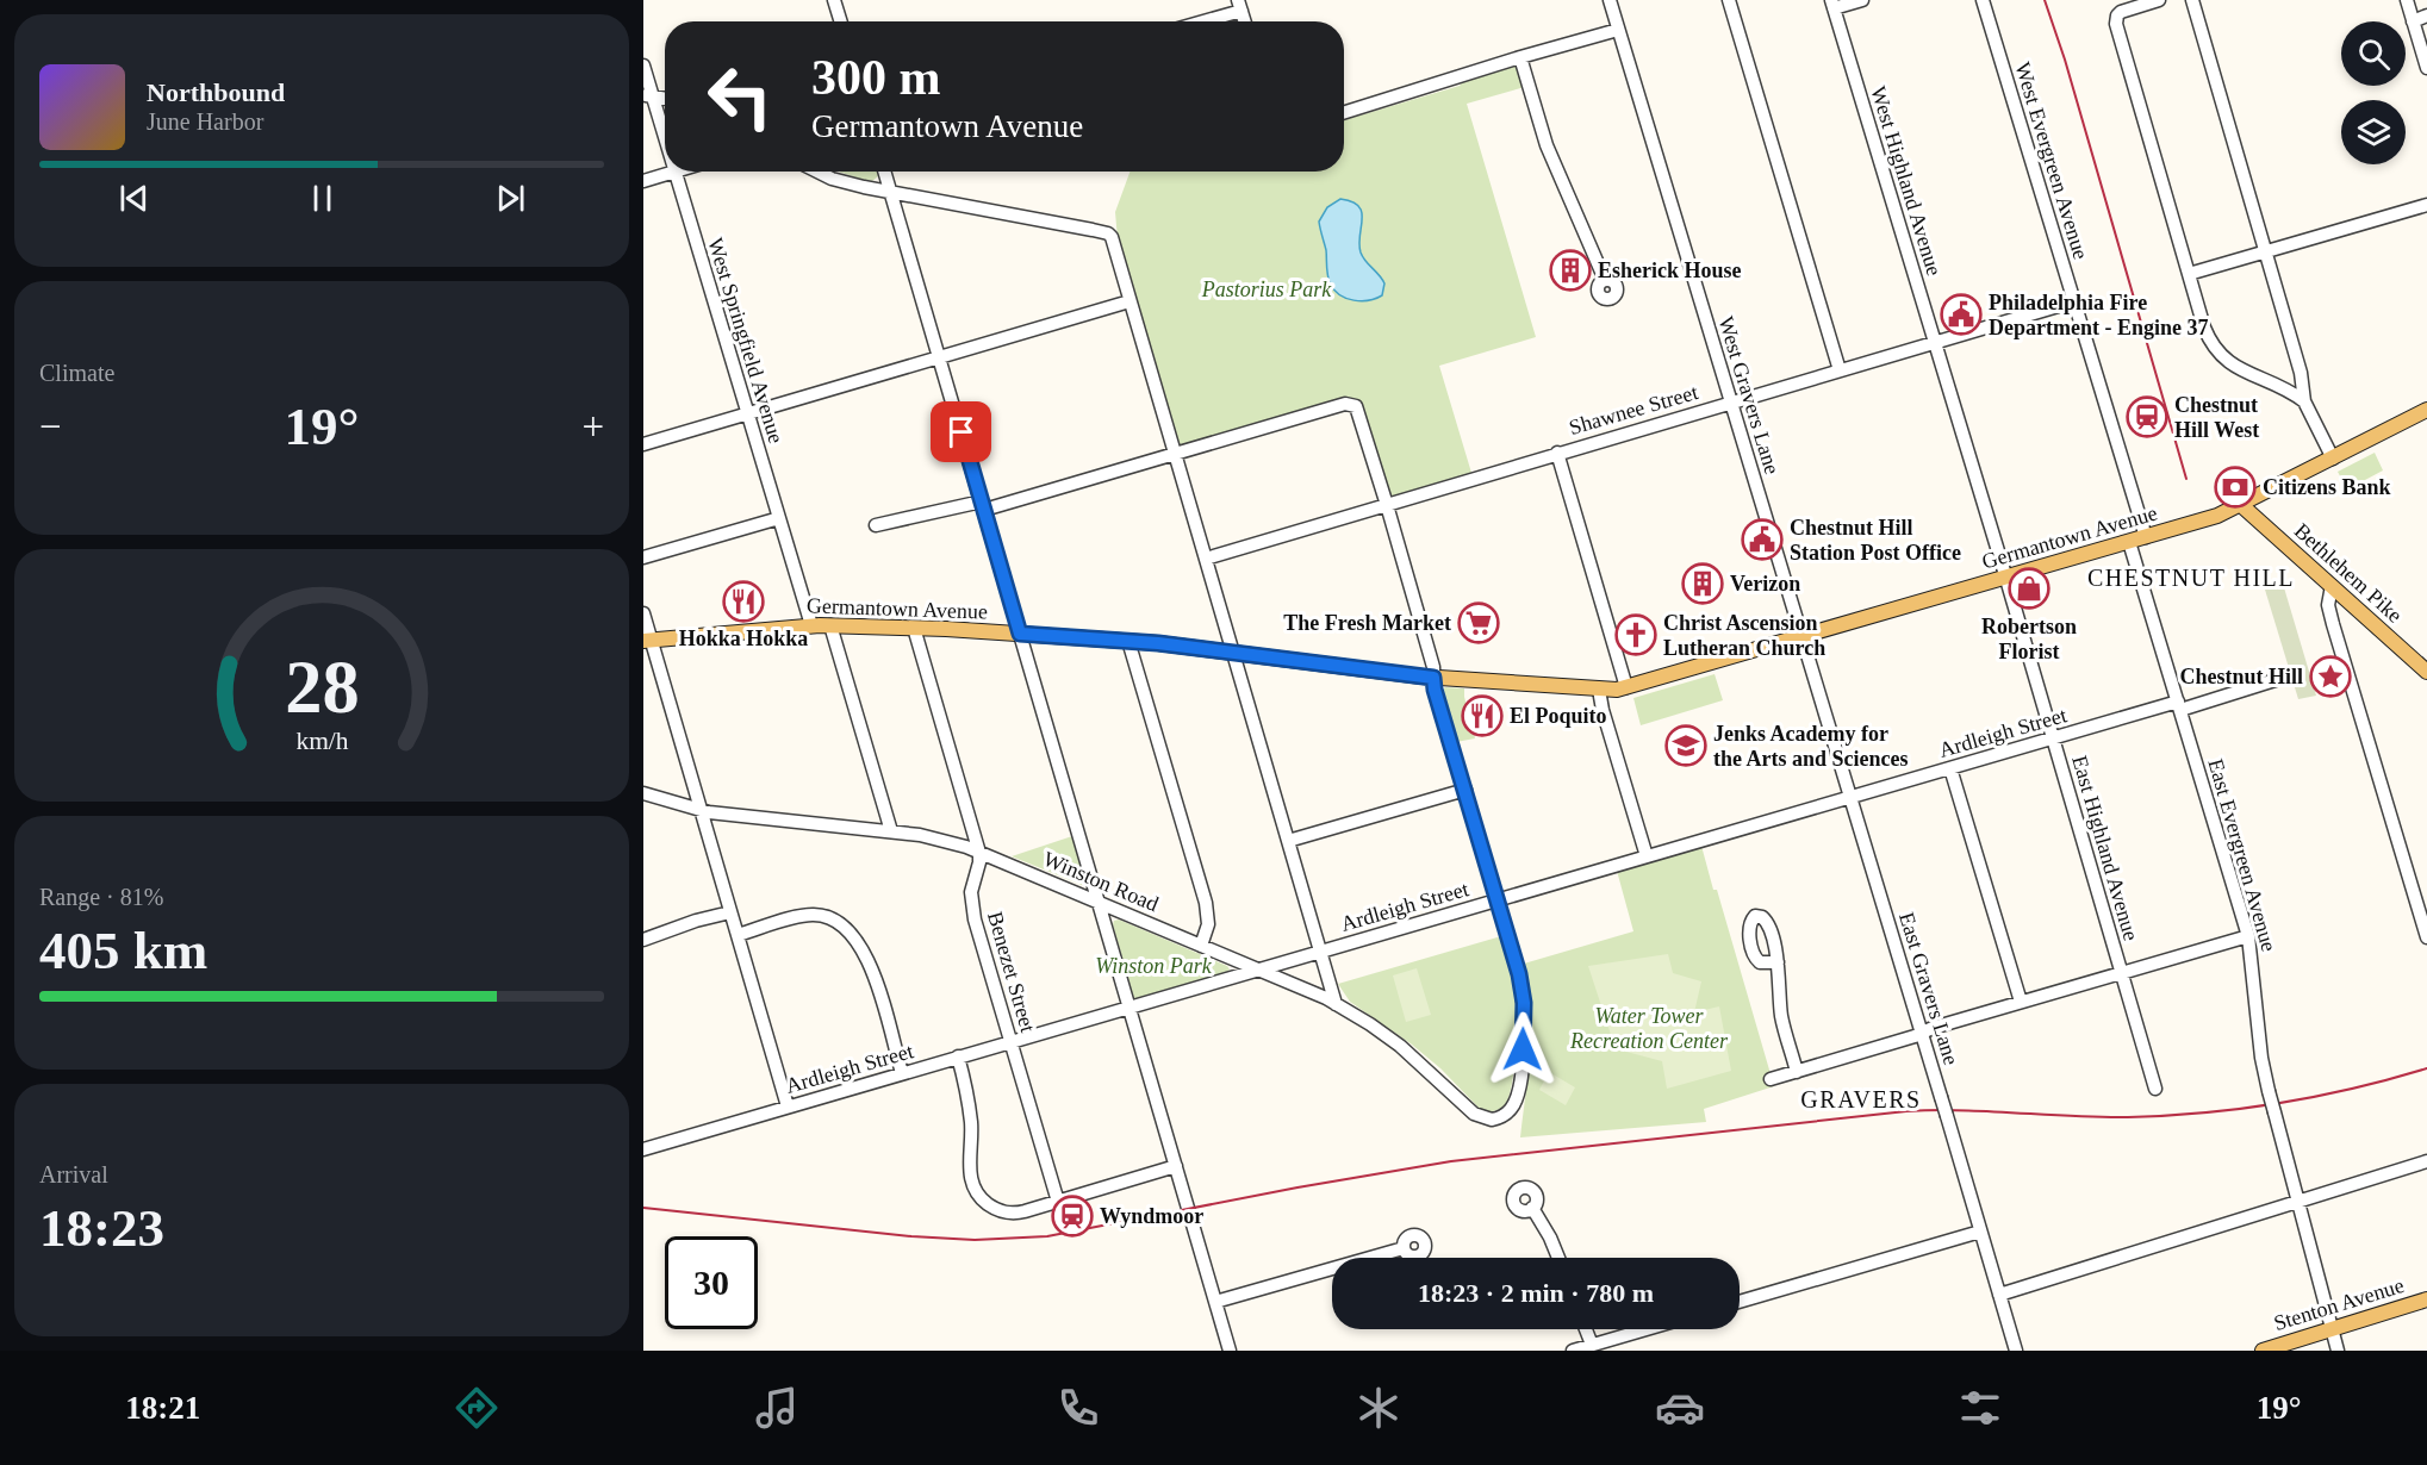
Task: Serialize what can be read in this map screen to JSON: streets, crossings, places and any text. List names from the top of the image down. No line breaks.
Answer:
{"streets":{"main road":["Germantown Avenue","Bethlehem Pike","Stenton Avenue"],"street":["West Evergreen Avenue","West Highland Avenue","West Springfield Avenue","West Gravers Lane","Shawnee Street","Ardleigh Street","East Highland Avenue","East Evergreen Avenue","Winston Road","Benezet Street","East Gravers Lane"]},"crossings":[["West Evergreen Avenue","Shawnee Street"],["West Evergreen Avenue","Germantown Avenue"],["West Highland Avenue","Shawnee Street"],["West Highland Avenue","Germantown Avenue"],["West Highland Avenue","East Highland Avenue"],["West Springfield Avenue","Germantown Avenue"],["West Gravers Lane","Shawnee Street"],["West Gravers Lane","Germantown Avenue"],["West Gravers Lane","East Gravers Lane"],["Germantown Avenue","Bethlehem Pike"],["Germantown Avenue","East Highland Avenue"],["Germantown Avenue","East Evergreen Avenue"],["Germantown Avenue","Benezet Street"],["Germantown Avenue","East Gravers Lane"],["Ardleigh Street","East Highland Avenue"],["Ardleigh Street","East Evergreen Avenue"],["Ardleigh Street","Winston Road"],["Ardleigh Street","Benezet Street"],["Ardleigh Street","East Gravers Lane"],["East Evergreen Avenue","Stenton Avenue"],["Winston Road","Benezet Street"]],"districts":["CHESTNUT HILL","GRAVERS"],"parks":["Pastorius Park","Winston Park","Water Tower Recreation Center"],"places":{"building":["Esherick House","Verizon"],"public building":["Philadelphia Fire Department - Engine 37","Chestnut Hill Station Post Office"],"station":["Chestnut Hill West","Wyndmoor"],"bank":["Citizens Bank"],"shop":["Robertson Florist"],"restaurant":["Hokka Hokka","El Poquito"],"supermarket":["The Fresh Market"],"church":["Christ Ascension Lutheran Church"],"place":["Chestnut Hill"],"school or university":["Jenks Academy for the Arts and Sciences"]},"page":{"turn":["300 m","Germantown Avenue"],"song":["Northbound","June Harbor"],"tile":["Climate",["Range · 81%","405 km"],["Arrival","18:23"]],"heat":["−","19°","+"],"limit":"30","trip":"18:23 · 2 min · 780 m","tabs":["18:21","19°"],"gauge":["28","km/h"]}}
